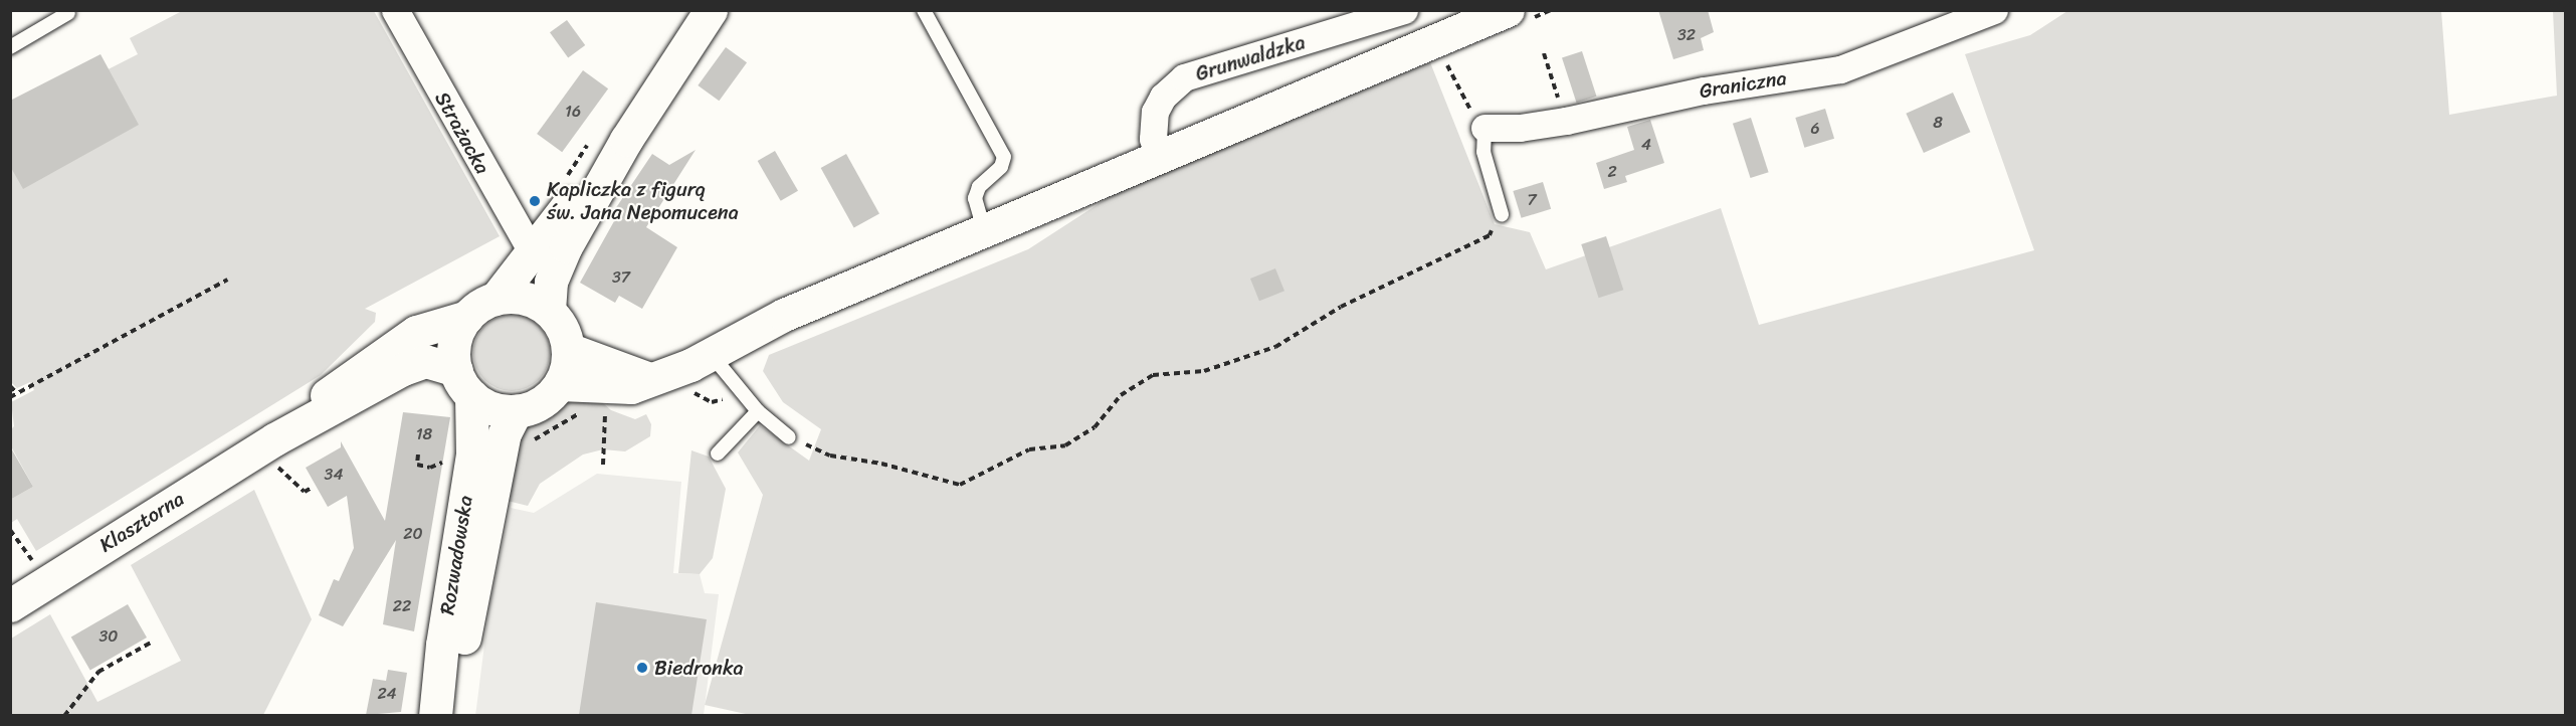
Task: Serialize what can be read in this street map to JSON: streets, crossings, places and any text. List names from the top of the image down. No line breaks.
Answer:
{"streets":{"street":["Grunwaldzka","Graniczna","Strażacka","Klasztorna","Rozwadowska"]},"crossings":[["Klasztorna","Rozwadowska"]],"places":["Kapliczka z figurą św. Jana Nepomucena","Biedronka"],"house_numbers":["32","16","8","6","4","2","7","37","18","34","20","22","30","24"]}
